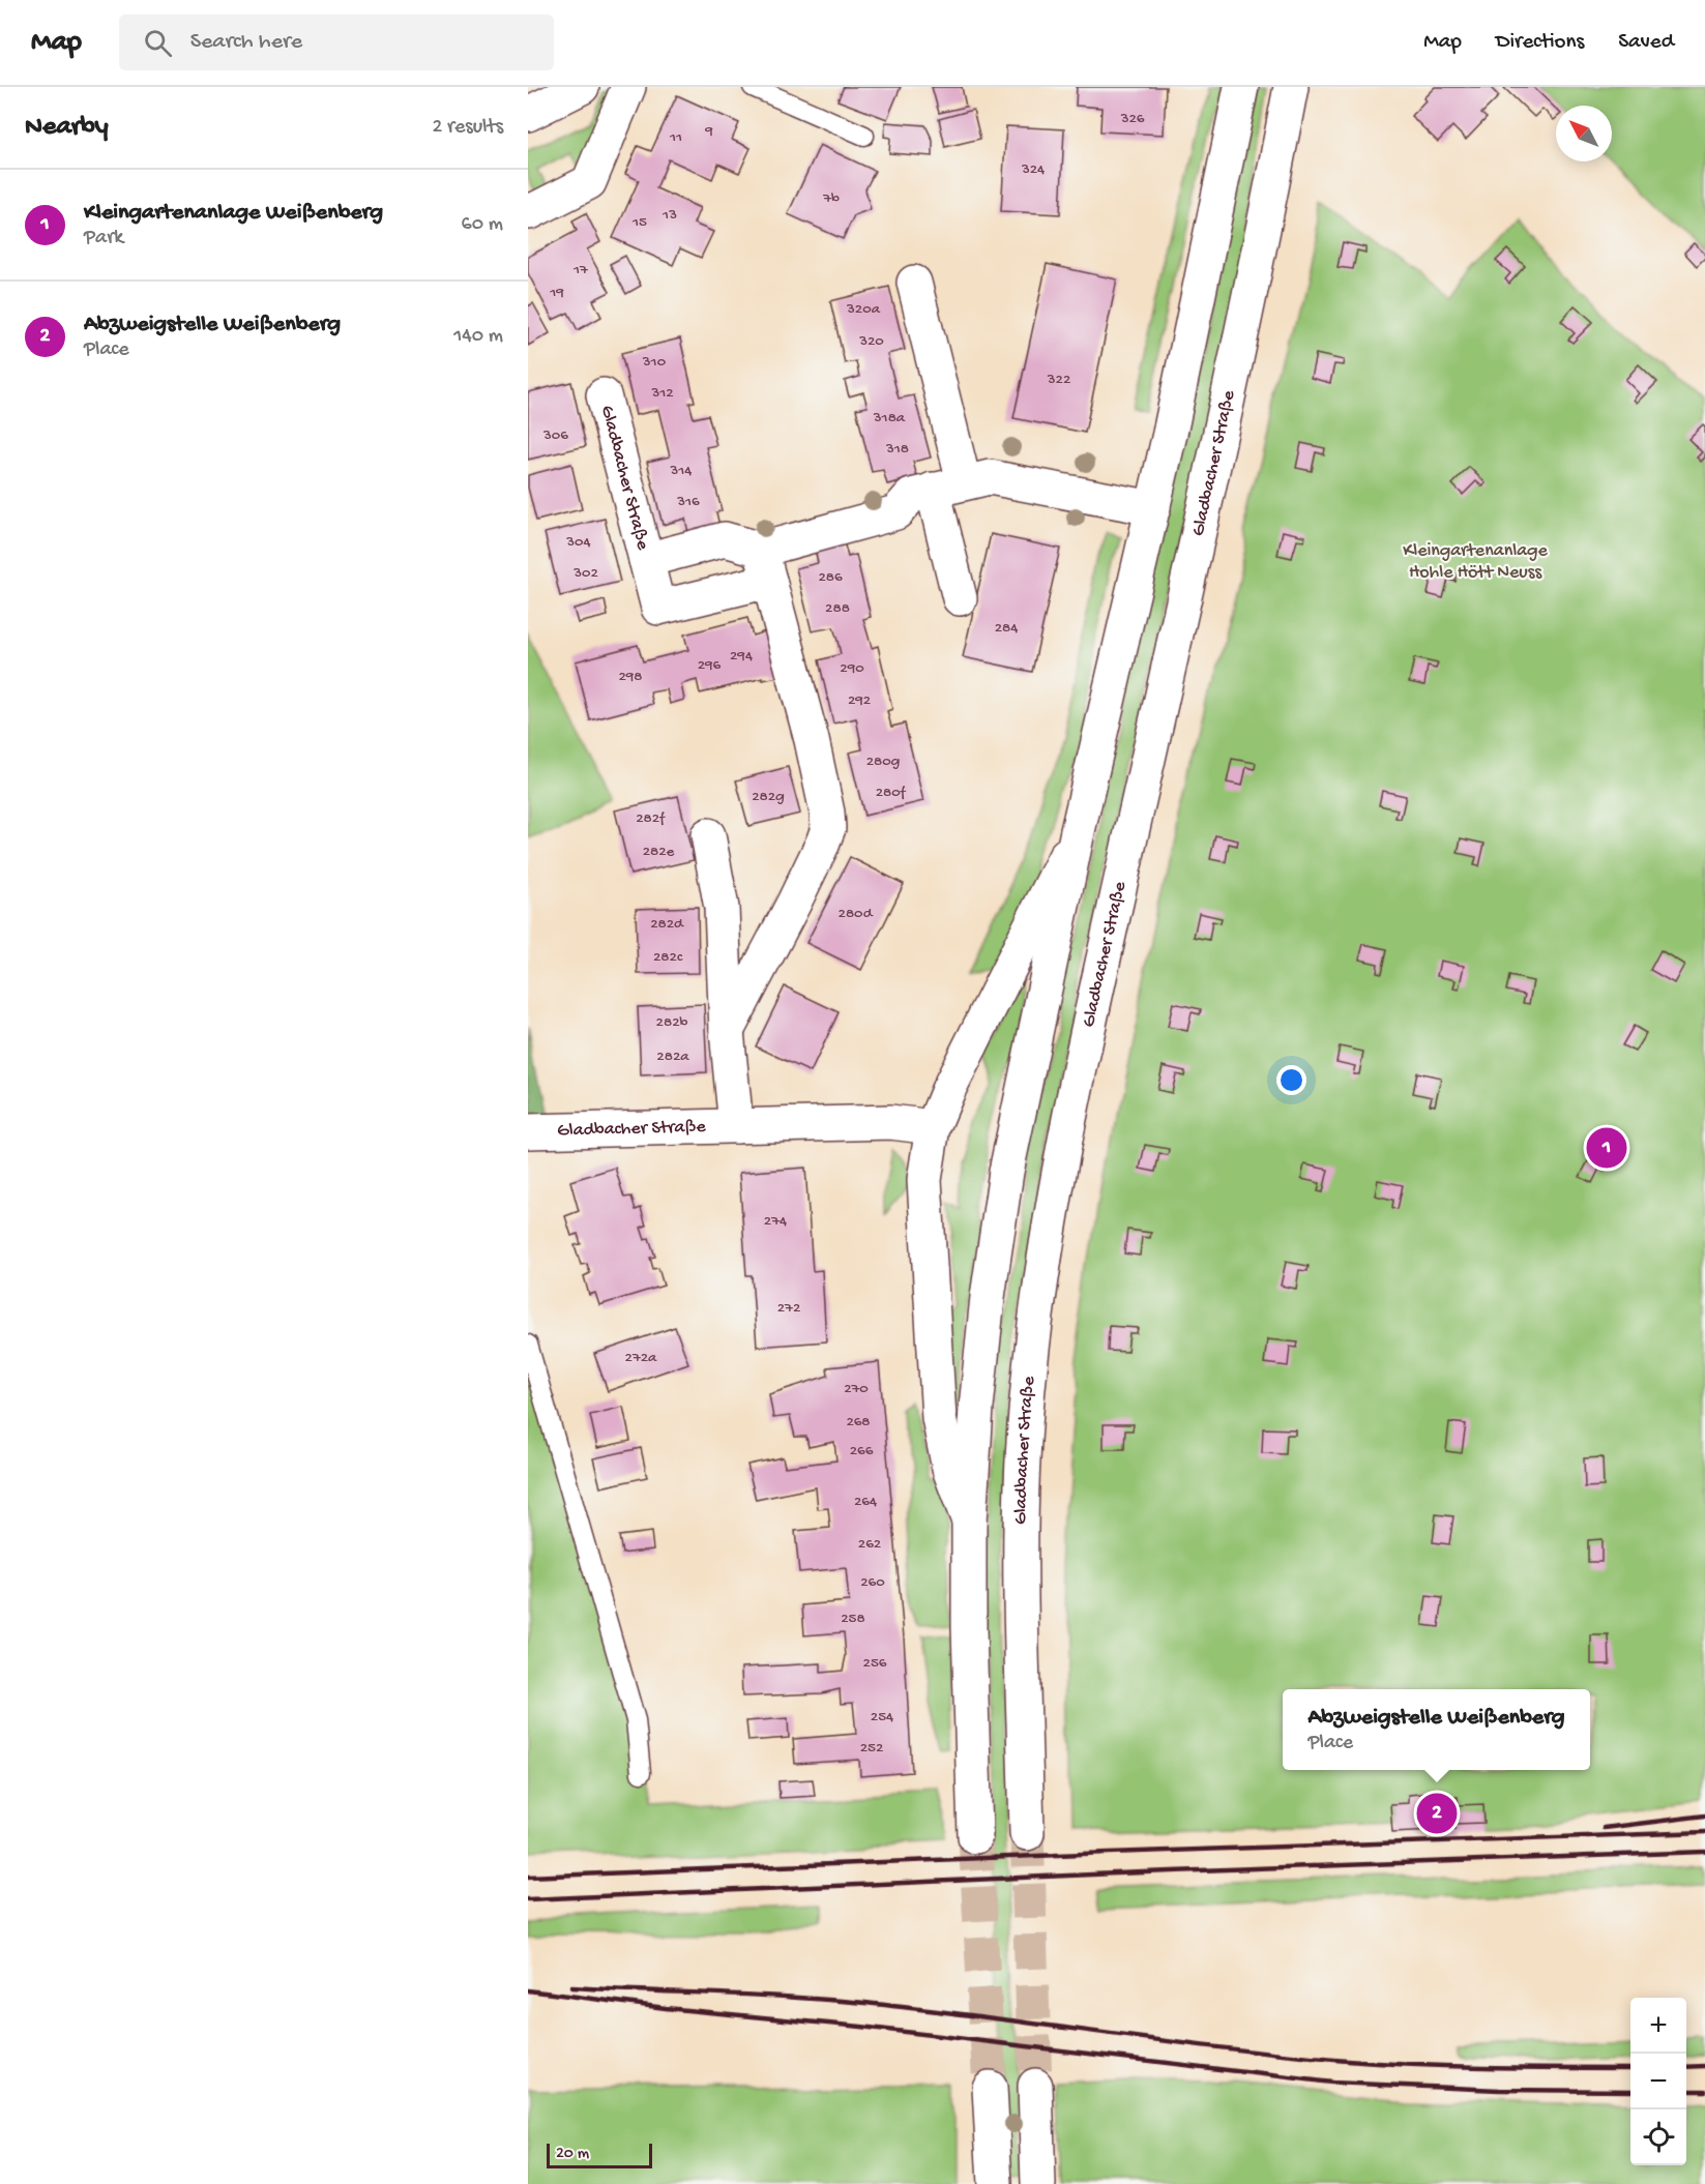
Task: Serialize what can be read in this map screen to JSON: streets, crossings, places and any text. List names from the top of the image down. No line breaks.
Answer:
{"streets":{"main road":["Gladbacher Straße"]},"parks":["Kleingartenanlage Hohle Hött Neuss"],"house_numbers":["326","9","11","324","7b","13","15","17","19","320a","320","310","322","312","318a","306","318","314","316","304","302","286","288","284","294","296","290","298","292","280g","280f","282g","282f","282e","280d","282d","282c","282b","282a","274","272","272a","270","268","266","264","262","260","258","256","254","252"],"scale_bar":"20 m","north":"top left","page":{"header":"Map","search":"Search here","nav":["Map","Directions","Saved"],"heading":["Nearby","2 results"],"list":[{"mark":"1","name":"Kleingartenanlage Weißenberg","note":"Park","value":"60 m"},{"mark":"2","name":"Abzweigstelle Weißenberg","note":"Place","value":"140 m"}],"pins":["1","2"],"popup":["Abzweigstelle Weißenberg","Place"],"map_buttons":["+","−"],"scale":"20 m"}}
